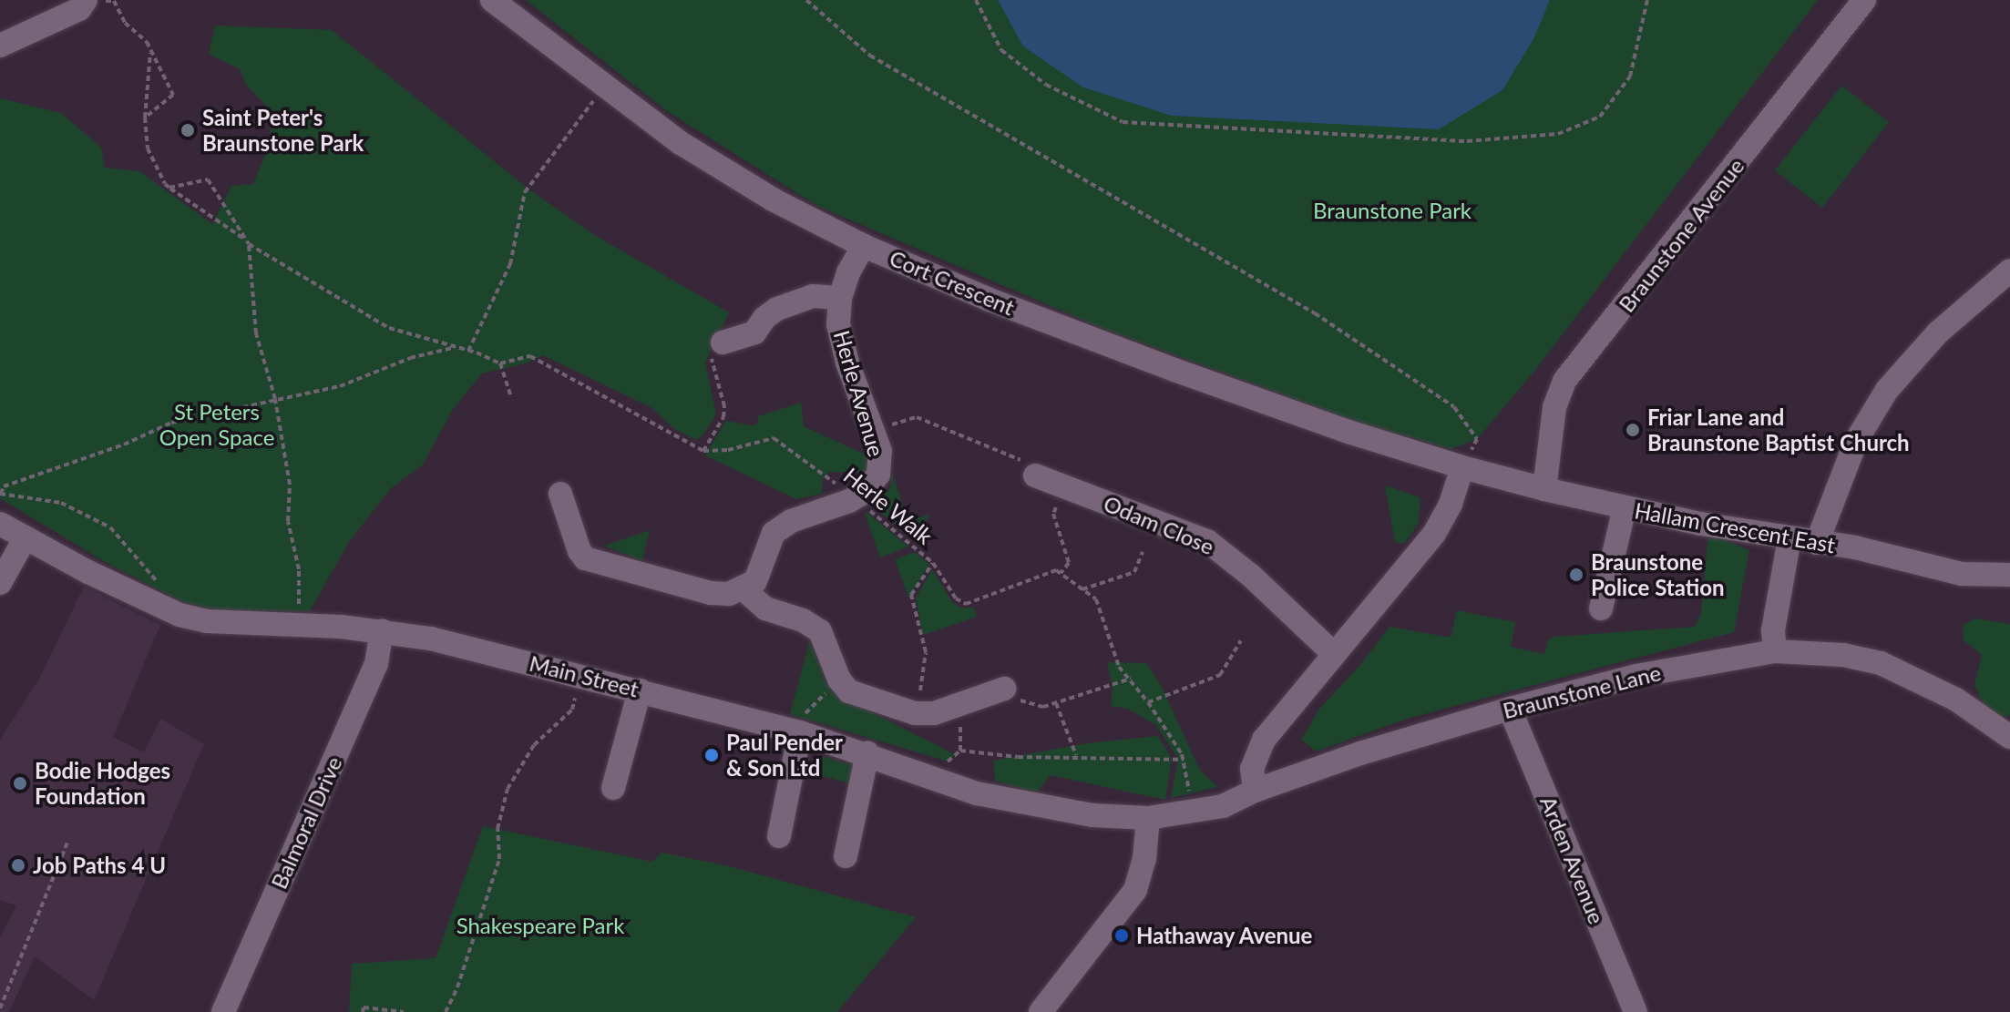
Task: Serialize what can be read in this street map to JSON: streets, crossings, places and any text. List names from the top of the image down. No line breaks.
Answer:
{"streets":{"street":["Braunstone Avenue","Cort Crescent","Herle Avenue","Odam Close","Hallam Crescent East","Main Street","Braunstone Lane","Balmoral Drive","Arden Avenue"],"path":["Herle Walk"]},"crossings":[["Braunstone Avenue","Hallam Crescent East"],["Cort Crescent","Herle Avenue"],["Cort Crescent","Hallam Crescent East"],["Herle Avenue","Herle Walk"],["Main Street","Braunstone Lane"],["Main Street","Balmoral Drive"],["Braunstone Lane","Arden Avenue"]],"parks":["Braunstone Park","St Peters Open Space","Shakespeare Park"],"places":["Saint Peter's Braunstone Park","Friar Lane and Braunstone Baptist Church","Braunstone Police Station","Paul Pender & Son Ltd","Bodie Hodges Foundation","Job Paths 4 U","Hathaway Avenue"]}
